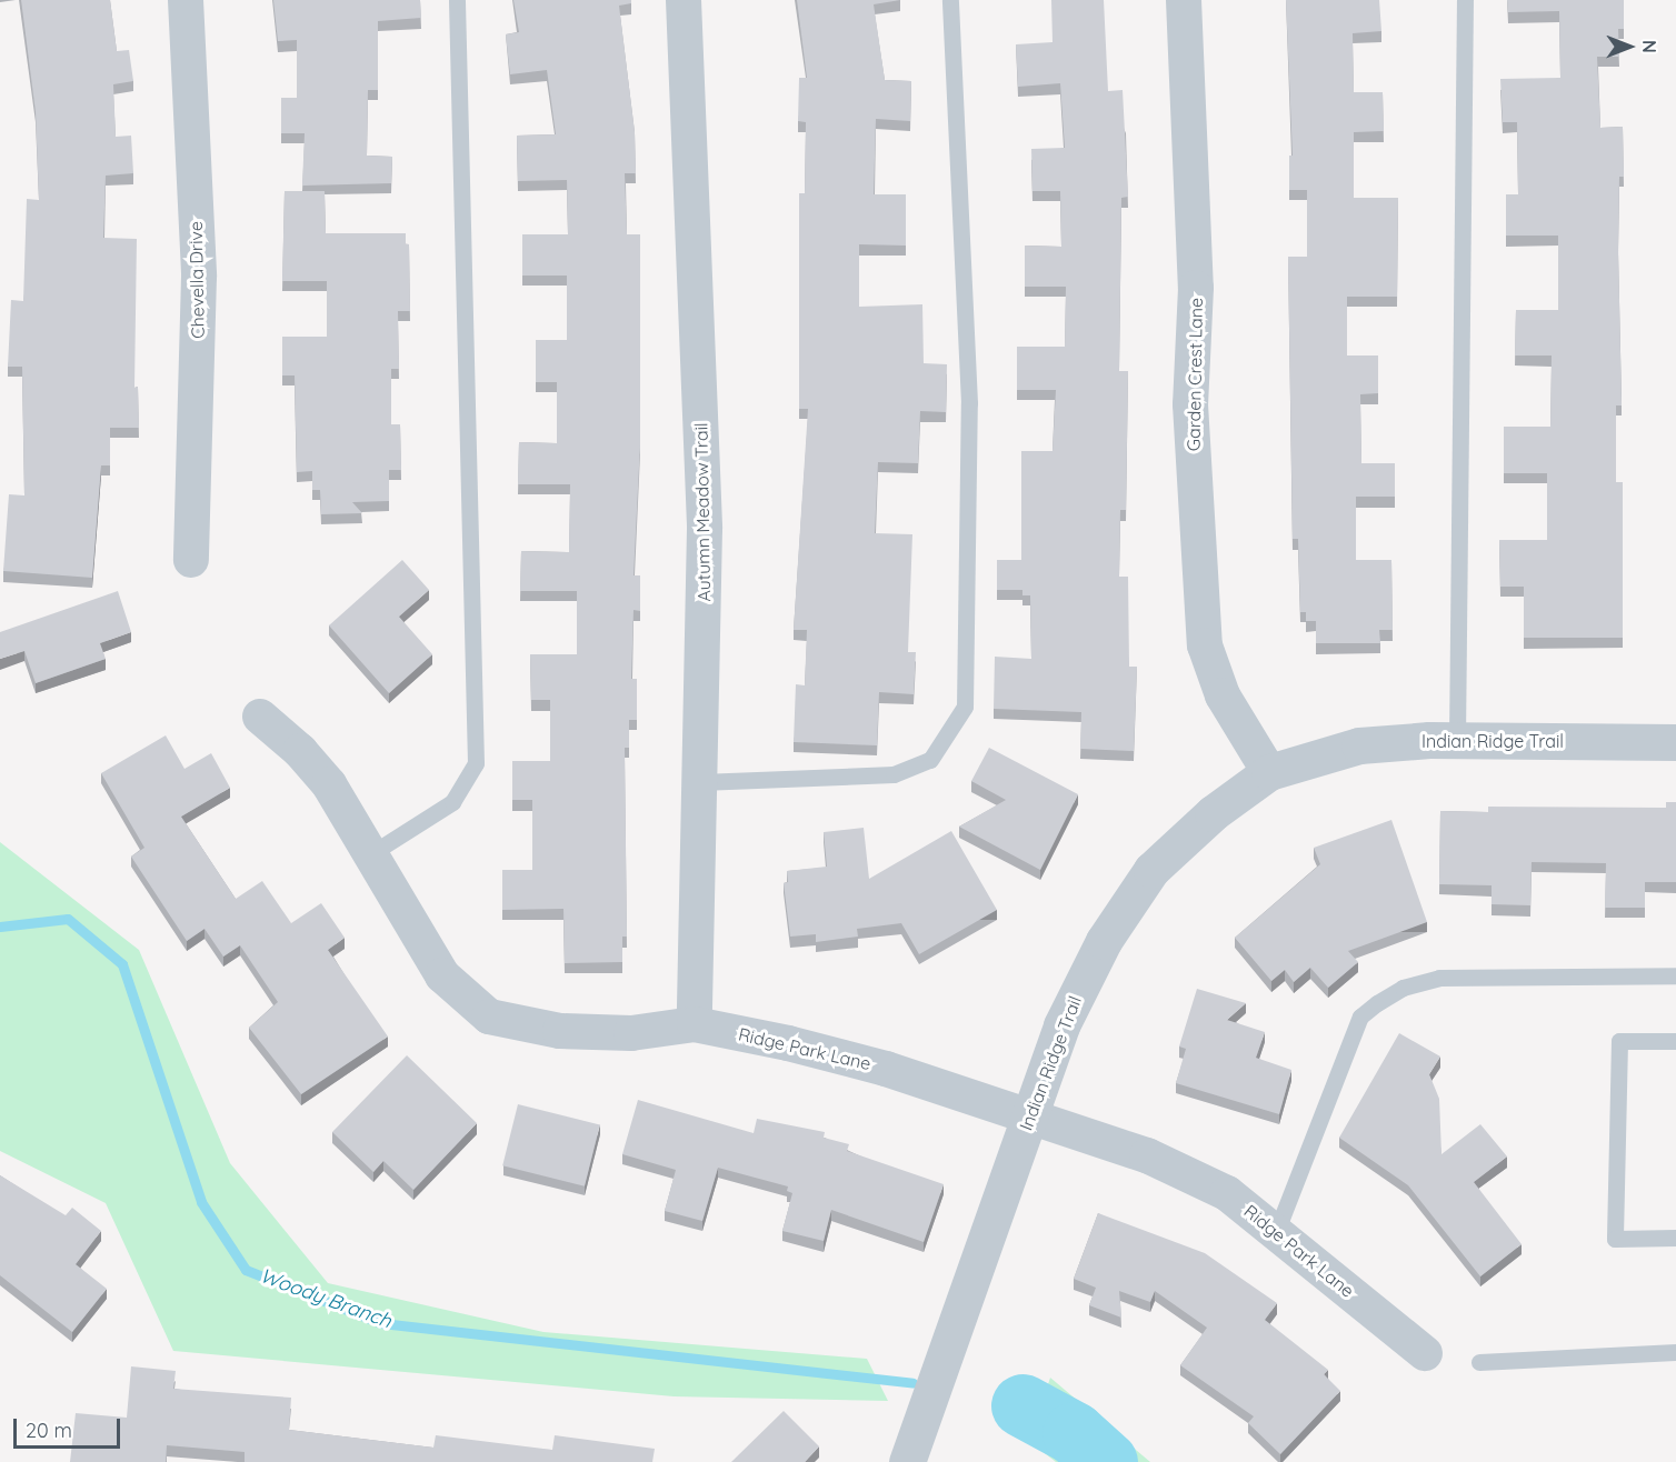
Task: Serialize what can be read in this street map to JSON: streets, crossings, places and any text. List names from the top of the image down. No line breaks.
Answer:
{"streets":{"street":["Chevella Drive","Garden Crest Lane","Autumn Meadow Trail","Indian Ridge Trail","Ridge Park Lane"]},"crossings":[["Garden Crest Lane","Indian Ridge Trail"],["Autumn Meadow Trail","Ridge Park Lane"],["Indian Ridge Trail","Ridge Park Lane"]],"water":["Woody Branch"],"scale_bar":"20 m","north":"right"}
